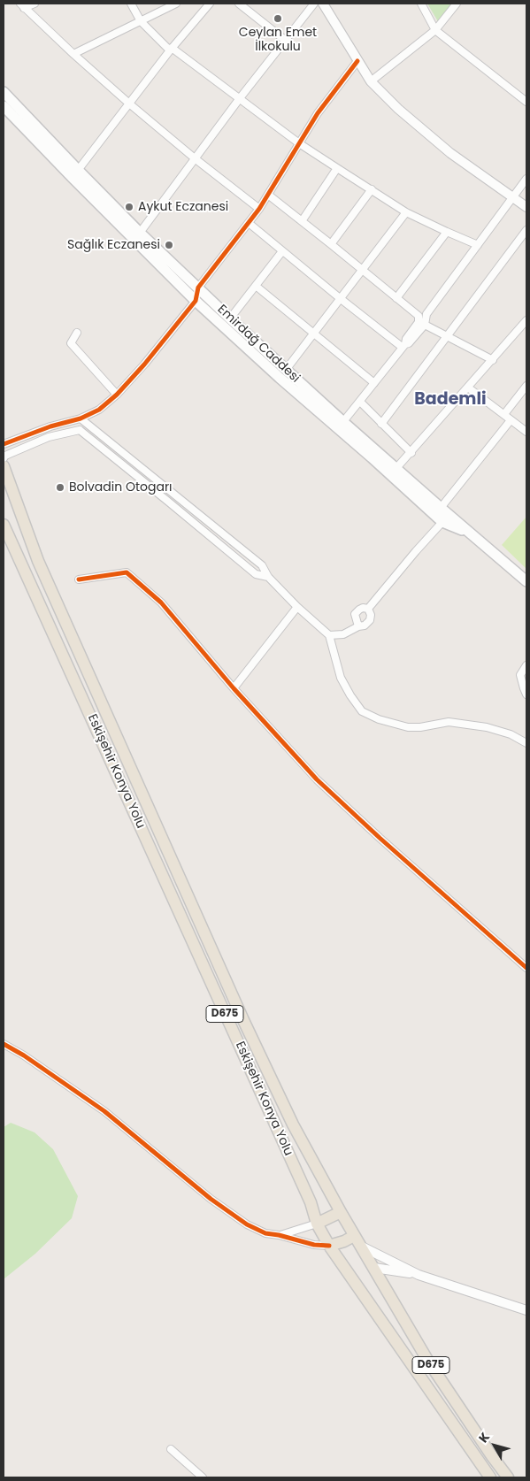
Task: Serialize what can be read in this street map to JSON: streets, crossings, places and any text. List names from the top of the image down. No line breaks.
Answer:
{"streets":{"highway":["Eskişehir Konya Yolu","D675"],"main road":["Emirdağ Caddesi"]},"districts":["Bademli"],"places":["Ceylan Emet İlkokulu","Aykut Eczanesi","Sağlık Eczanesi","Bolvadin Otogarı"],"north":"top left"}
